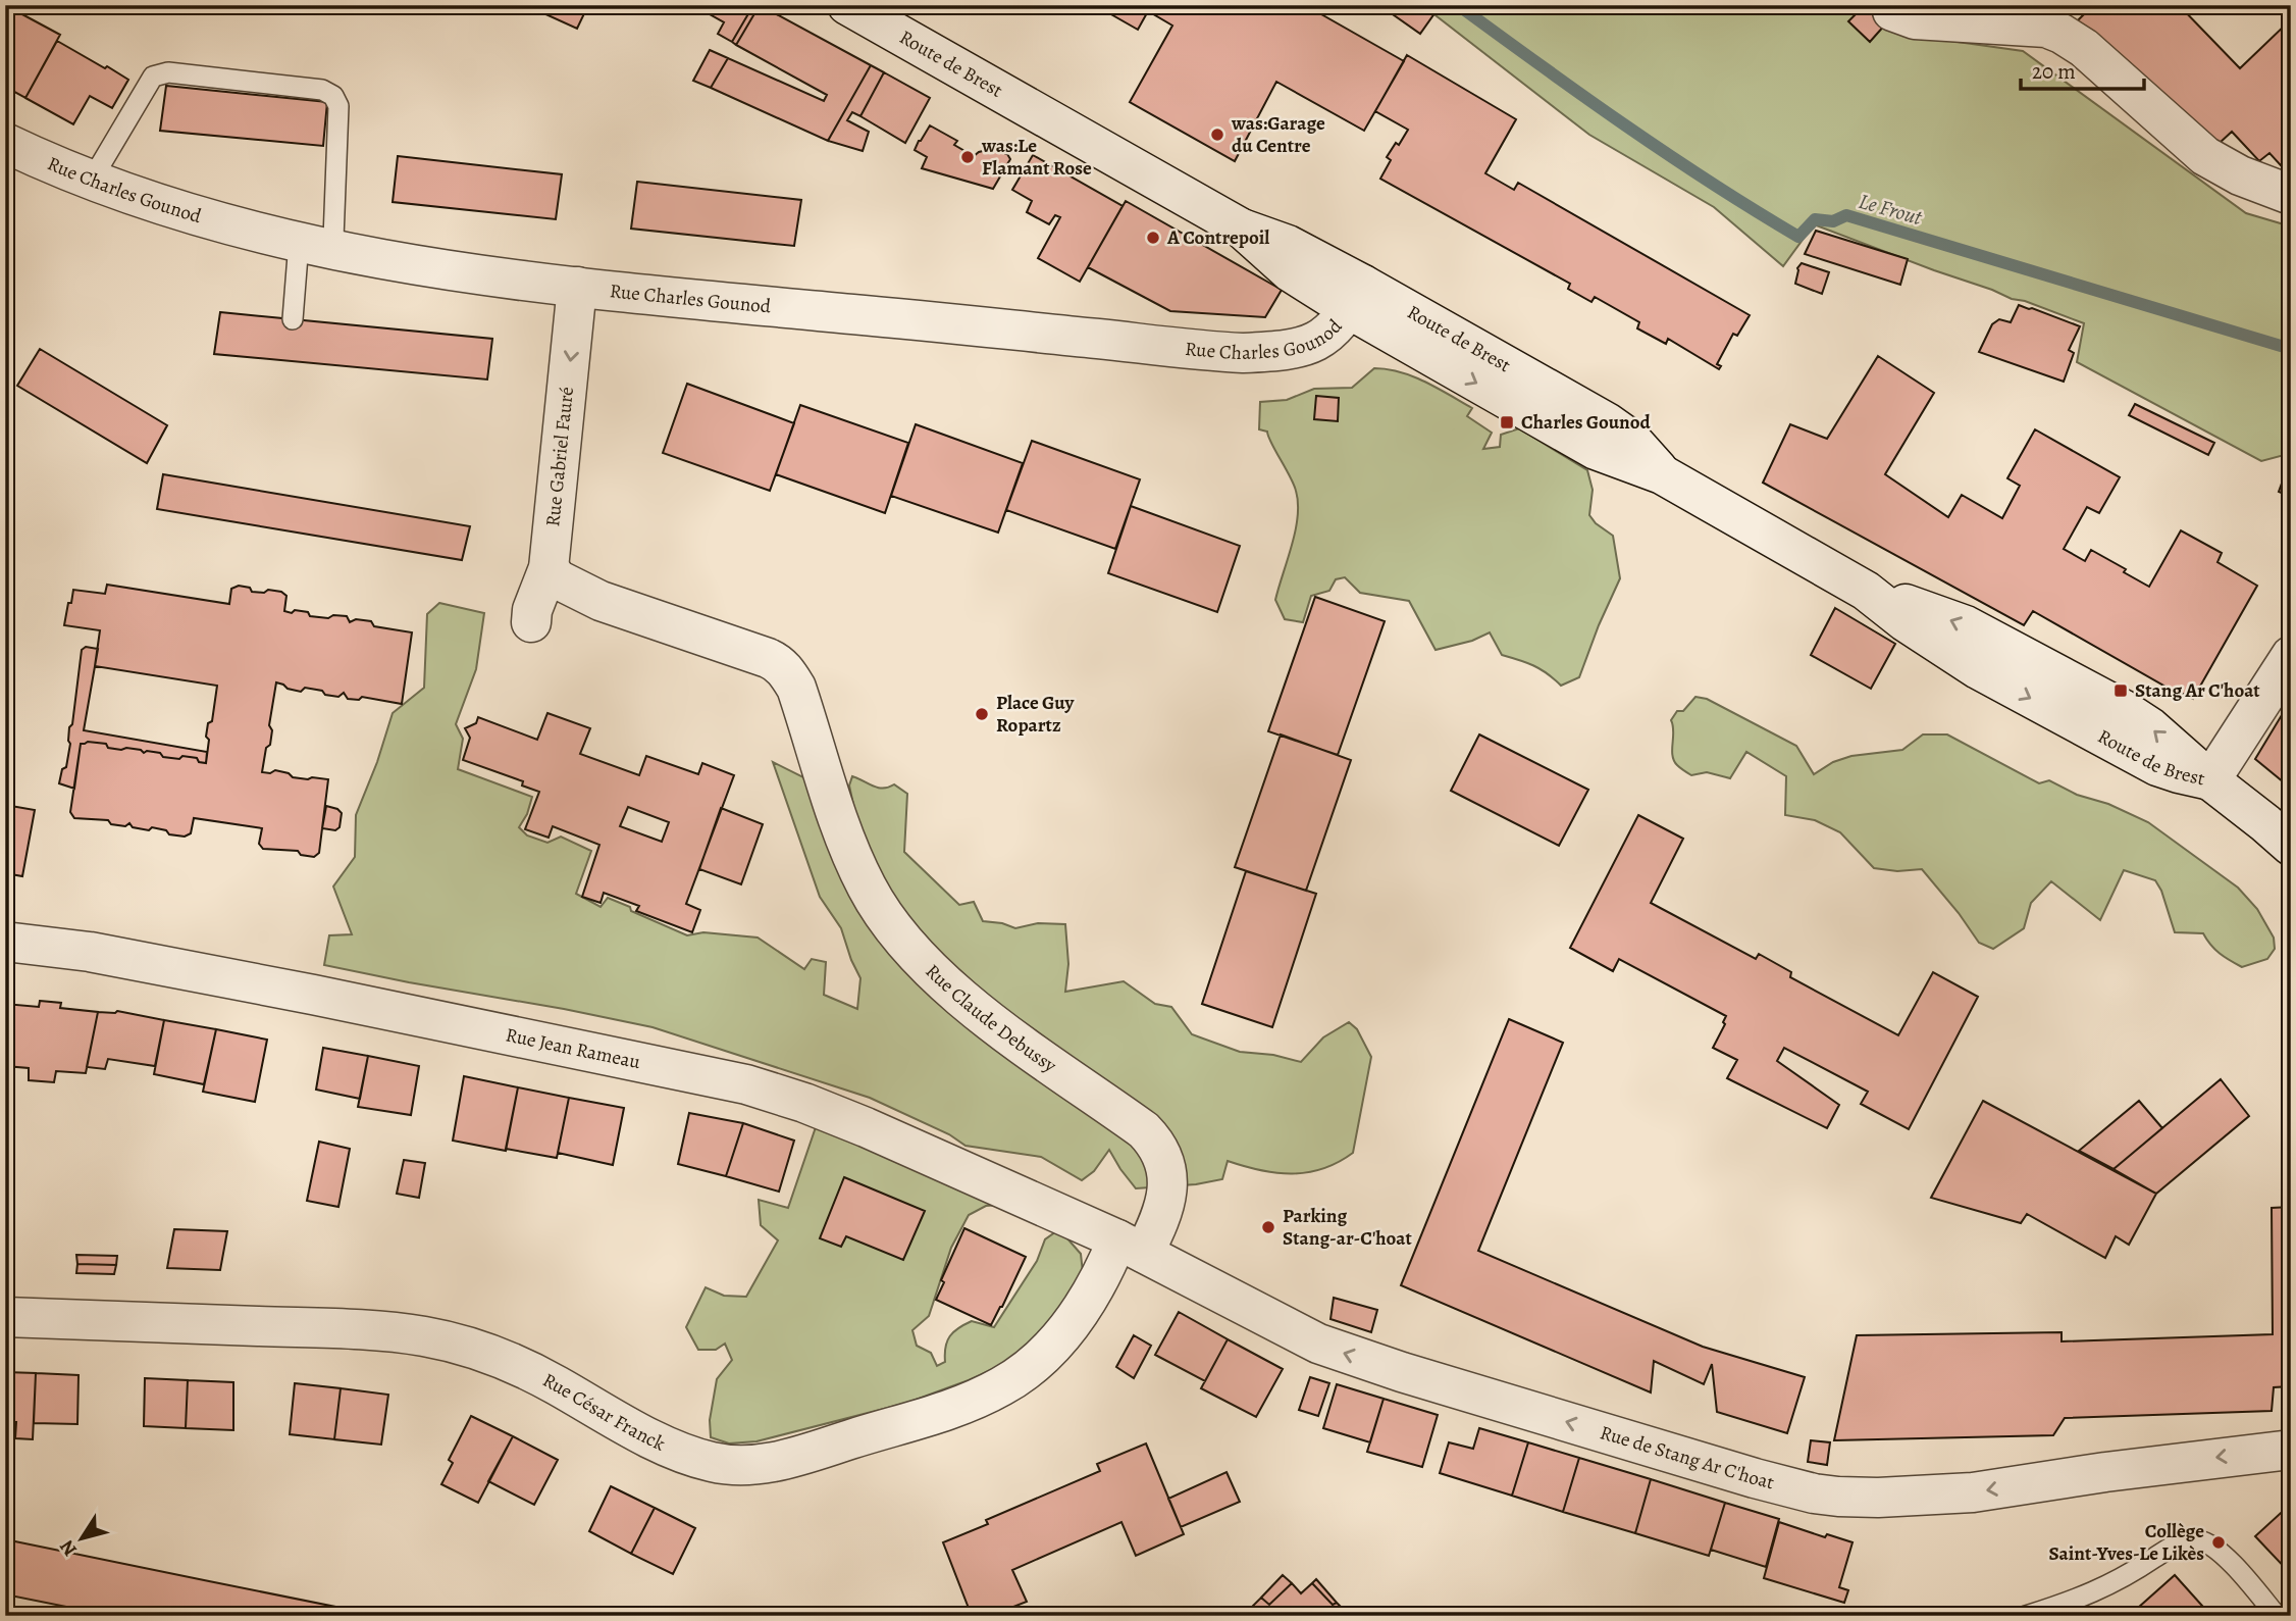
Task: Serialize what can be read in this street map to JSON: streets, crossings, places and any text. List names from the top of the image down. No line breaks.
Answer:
{"streets":{"street":["Route de Brest","Rue Charles Gounod","Rue Gabriel Fauré","Rue Claude Debussy","Rue Jean Rameau","Rue César Franck","Rue de Stang Ar C'hoat"]},"crossings":[["Route de Brest","Rue Charles Gounod"],["Rue Charles Gounod","Rue Gabriel Fauré"],["Rue Gabriel Fauré","Rue Claude Debussy"],["Rue Claude Debussy","Rue Jean Rameau"],["Rue Claude Debussy","Rue César Franck"],["Rue Claude Debussy","Rue de Stang Ar C'hoat"],["Rue Jean Rameau","Rue César Franck"],["Rue Jean Rameau","Rue de Stang Ar C'hoat"],["Rue César Franck","Rue de Stang Ar C'hoat"]],"one_way":["Rue Gabriel Fauré","Rue de Stang Ar C'hoat"],"water":["Le Frout"],"places":{"other":["was:Garage du Centre","was:Le Flamant Rose","A Contrepoil","Place Guy Ropartz","Parking Stang-ar-C'hoat","Collège Saint-Yves-Le Likès"],"transit":["Charles Gounod","Stang Ar C'hoat"]},"scale_bar":"20 m","north":"bottom left"}
